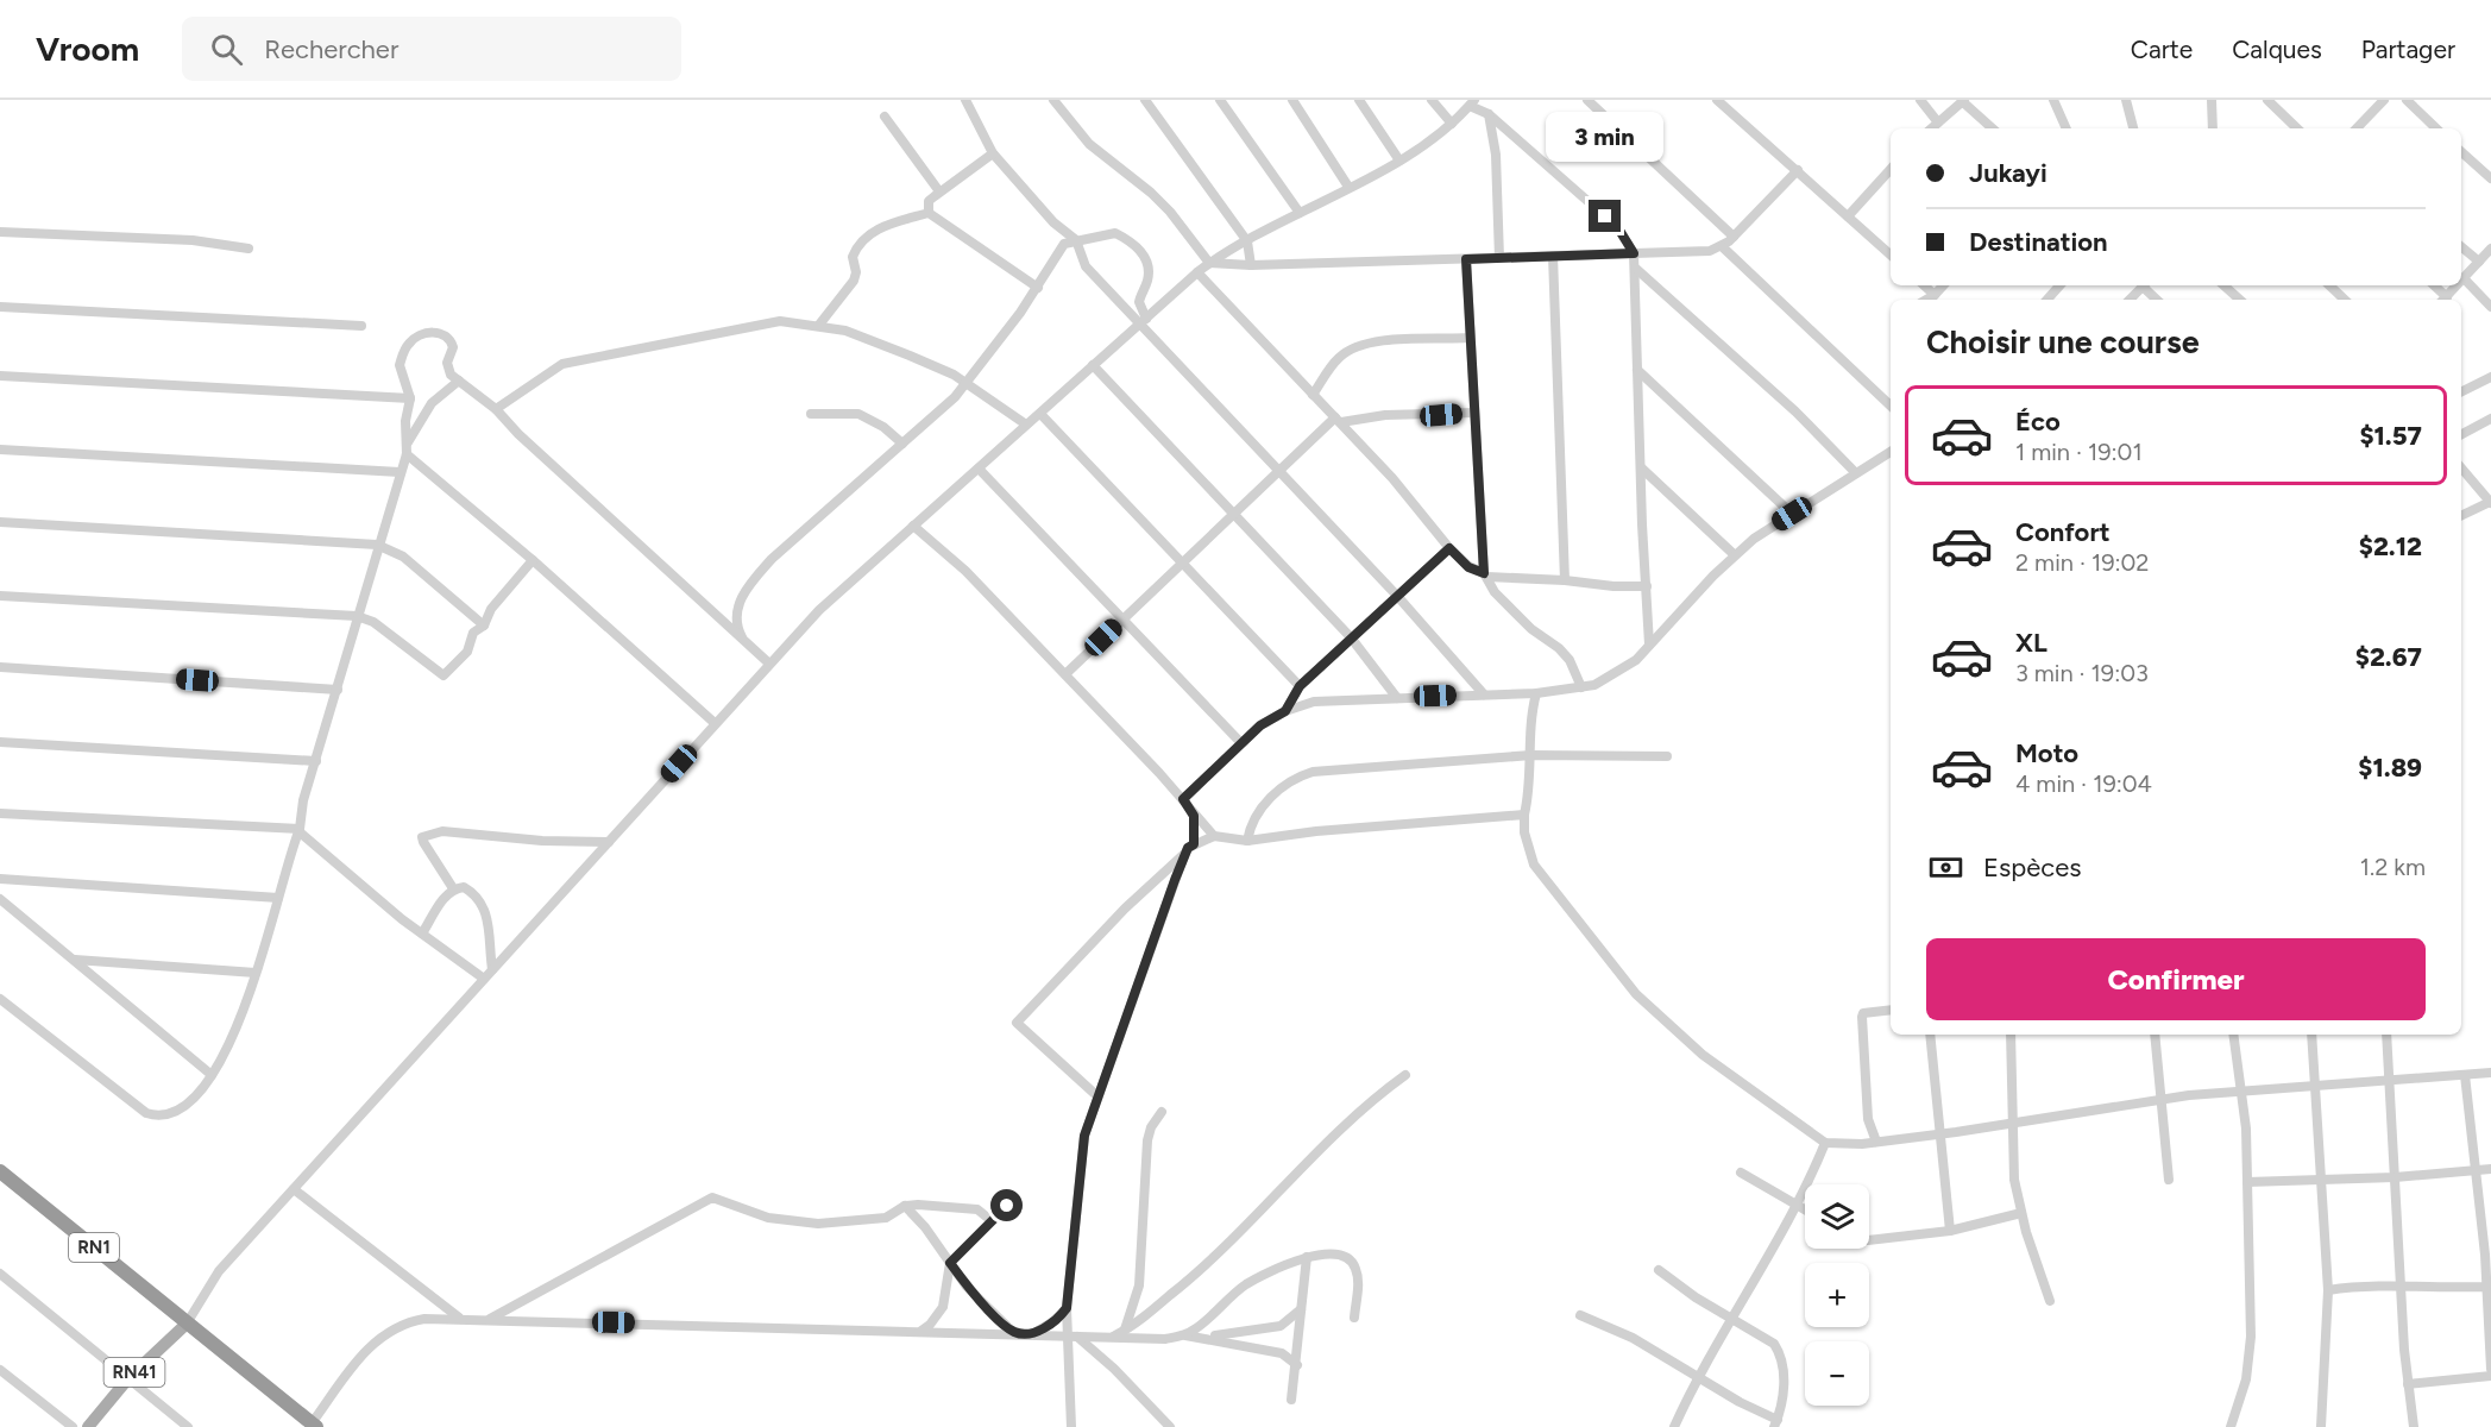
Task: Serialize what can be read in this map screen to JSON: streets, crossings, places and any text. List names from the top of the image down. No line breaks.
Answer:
{"streets":{"highway":["RN1"],"main road":["RN41"]},"crossings":[["RN1","RN41"]],"page":{"header":"Vroom","search":"Rechercher","nav":["Carte","Calques","Partager"],"bubble":"3 min","banner":["Jukayi","Destination"],"heading":"Choisir une course","list":[{"name":"Éco","note":"1 min · 19:01","value":"$1.57"},{"name":"Confort","note":"2 min · 19:02","value":"$2.12"},{"name":"XL","note":"3 min · 19:03","value":"$2.67"},{"name":"Moto","note":"4 min · 19:04","value":"$1.89"}],"pay":["Espèces","1.2 km"],"buttons":"Confirmer","map_buttons":["+","−"]}}
